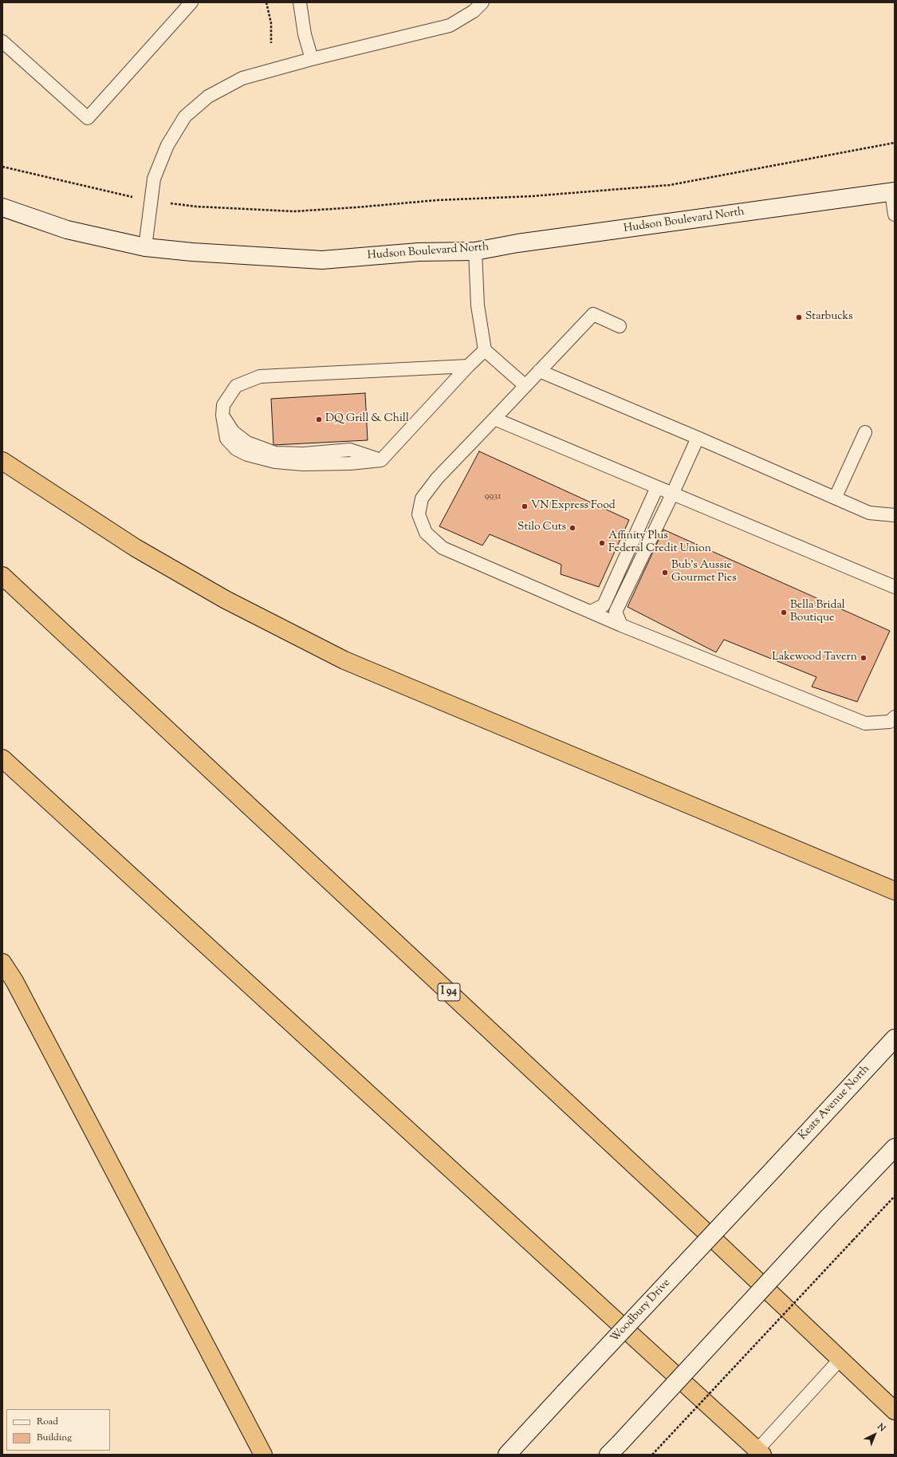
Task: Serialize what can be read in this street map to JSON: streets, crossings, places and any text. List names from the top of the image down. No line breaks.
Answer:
{"streets":{"highway":["I 94"],"main road":["Hudson Boulevard North","Keats Avenue North","Woodbury Drive"]},"crossings":[["Keats Avenue North","Woodbury Drive"]],"places":["Starbucks","DQ Grill & Chill","VN Express Food","Stilo Cuts","Affinity Plus Federal Credit Union","Bub's Aussie Gourmet Pies","Bella Bridal Boutique","Lakewood Tavern"],"house_numbers":["9931"],"legend":["Road","Building"],"north":"top right"}
